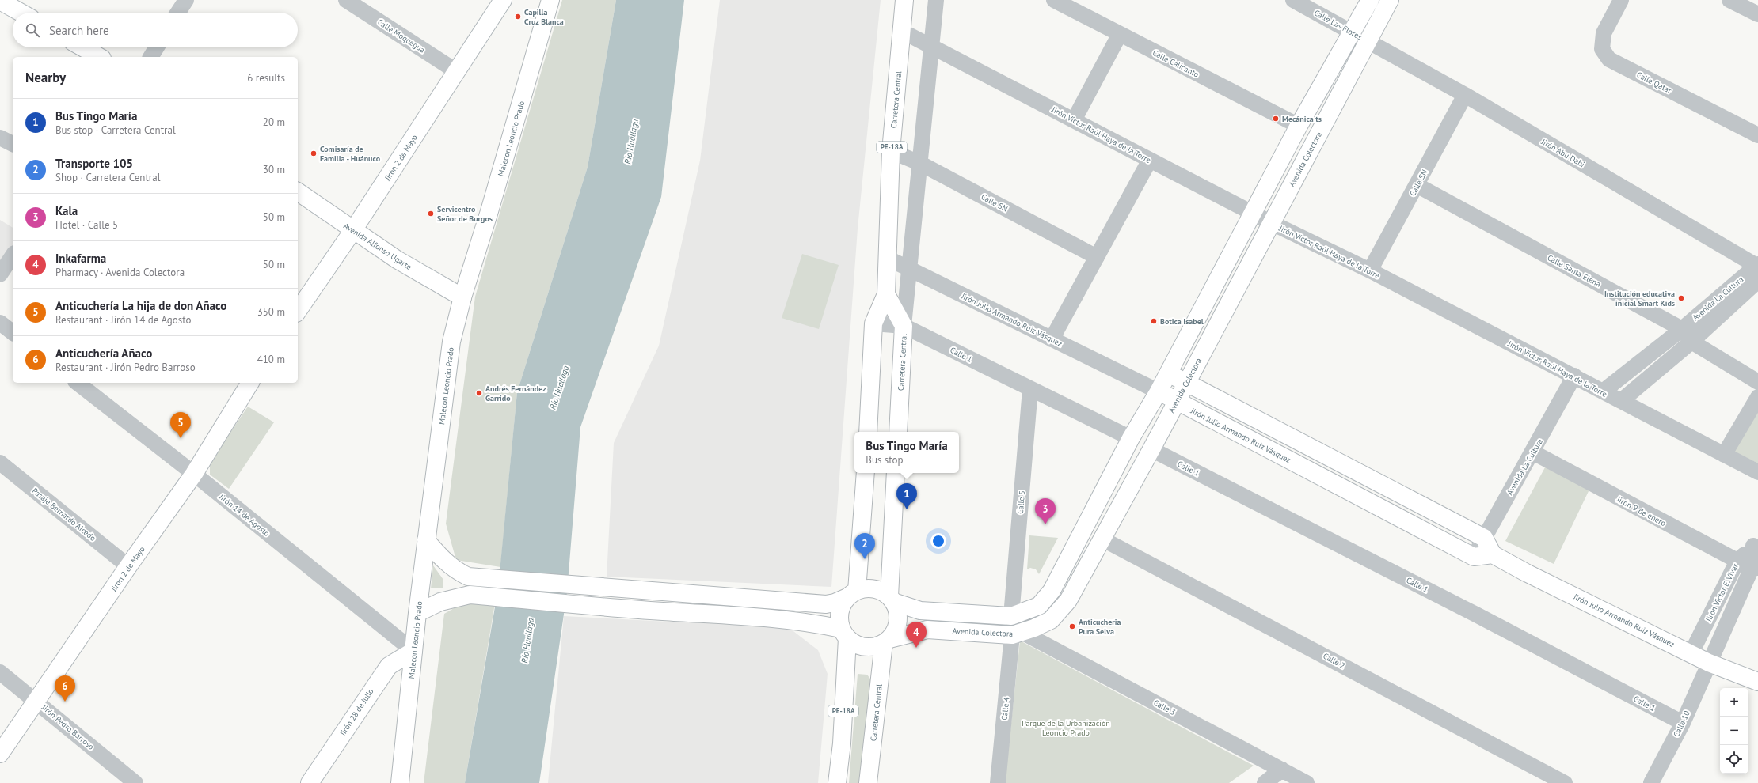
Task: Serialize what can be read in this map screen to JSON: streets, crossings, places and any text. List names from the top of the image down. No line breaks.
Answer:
{"streets":{"main road":["Carretera Central","Malecon Leoncio Prado","PE-18A","Jirón 2 de Mayo","Avenida Colectora","Avenida Alfonso Ugarte","Jirón Julio Armando Ruiz Vásquez","Jirón 28 de Julio"],"street":["Calle Las Flores","Calle Moquegua","Calle Calicanto","Calle Qatar","Jirón Víctor Raúl Haya de la Torre","Jirón Abu Dabi","Calle SN","Calle Santa Elena","Avenida La Cultura","Calle 1","Calle 5","Jirón 9 de enero","Pasaje Bernardo Alcedo","Jirón 14 de Agosto","Jirón Víctor E. Vivar","Calle 2","Calle 3","Calle 4","Calle 10","Jirón Pedro Barroso"]},"crossings":[["Calle Las Flores","Jirón Abu Dabi"],["Calle Las Flores","Avenida Colectora"],["Calle Moquegua","Jirón 2 de Mayo"],["Carretera Central","Jirón Víctor Raúl Haya de la Torre"],["Carretera Central","PE-18A"],["Carretera Central","Avenida Colectora"],["Carretera Central","Calle SN"],["Carretera Central","Jirón Julio Armando Ruiz Vásquez"],["Carretera Central","Calle 1"],["Jirón Víctor Raúl Haya de la Torre","Avenida Colectora"],["Jirón Víctor Raúl Haya de la Torre","Calle SN"],["Jirón Víctor Raúl Haya de la Torre","Avenida La Cultura"],["Malecon Leoncio Prado","Avenida Alfonso Ugarte"],["Malecon Leoncio Prado","Jirón 14 de Agosto"],["Malecon Leoncio Prado","Jirón 28 de Julio"],["PE-18A","Avenida Colectora"],["Jirón Abu Dabi","Avenida Colectora"],["Jirón Abu Dabi","Calle SN"],["Jirón Abu Dabi","Avenida La Cultura"],["Jirón 2 de Mayo","Avenida Alfonso Ugarte"],["Jirón 2 de Mayo","Pasaje Bernardo Alcedo"],["Jirón 2 de Mayo","Jirón 14 de Agosto"],["Jirón 2 de Mayo","Jirón Pedro Barroso"],["Avenida Colectora","Jirón Julio Armando Ruiz Vásquez"],["Avenida Colectora","Calle 1"],["Avenida Colectora","Calle 2"],["Avenida Colectora","Calle 3"],["Avenida Colectora","Calle 4"],["Calle SN","Calle Santa Elena"],["Calle Santa Elena","Avenida La Cultura"],["Avenida La Cultura","Jirón Julio Armando Ruiz Vásquez"],["Avenida La Cultura","Jirón 9 de enero"],["Jirón Julio Armando Ruiz Vásquez","Jirón Víctor E. Vivar"],["Jirón Julio Armando Ruiz Vásquez","Calle 10"],["Calle 1","Calle 5"],["Calle 1","Calle 10"],["Jirón 9 de enero","Jirón Víctor E. Vivar"],["Jirón 14 de Agosto","Jirón 28 de Julio"],["Jirón Víctor E. Vivar","Calle 10"],["Calle 3","Calle 4"]],"water":["Río Huallaga"],"parks":["Parque de la Urbanización Leoncio Prado"],"places":["Capilla Cruz Blanca","Mecánica ts","Comisaría de Familia - Huánuco","Servicentro Señor de Burgos","Institución educativa inicial Smart Kids","Botica Isabel","Andrés Fernández Garrido","Anticucheria Pura Selva"],"page":{"search":"Search here","heading":["Nearby","6 results"],"list":[{"mark":"1","name":"Bus Tingo María","note":"Bus stop · Carretera Central","value":"20 m"},{"mark":"2","name":"Transporte 105","note":"Shop · Carretera Central","value":"30 m"},{"mark":"3","name":"Kala","note":"Hotel · Calle 5","value":"50 m"},{"mark":"4","name":"Inkafarma","note":"Pharmacy · Avenida Colectora","value":"50 m"},{"mark":"5","name":"Anticuchería La hija de don Añaco","note":"Restaurant · Jirón 14 de Agosto","value":"350 m"},{"mark":"6","name":"Anticuchería Añaco","note":"Restaurant · Jirón Pedro Barroso","value":"410 m"}],"pins":["5","1","3","2","4","6"],"popup":["Bus Tingo María","Bus stop"],"map_buttons":["+","−"]}}
